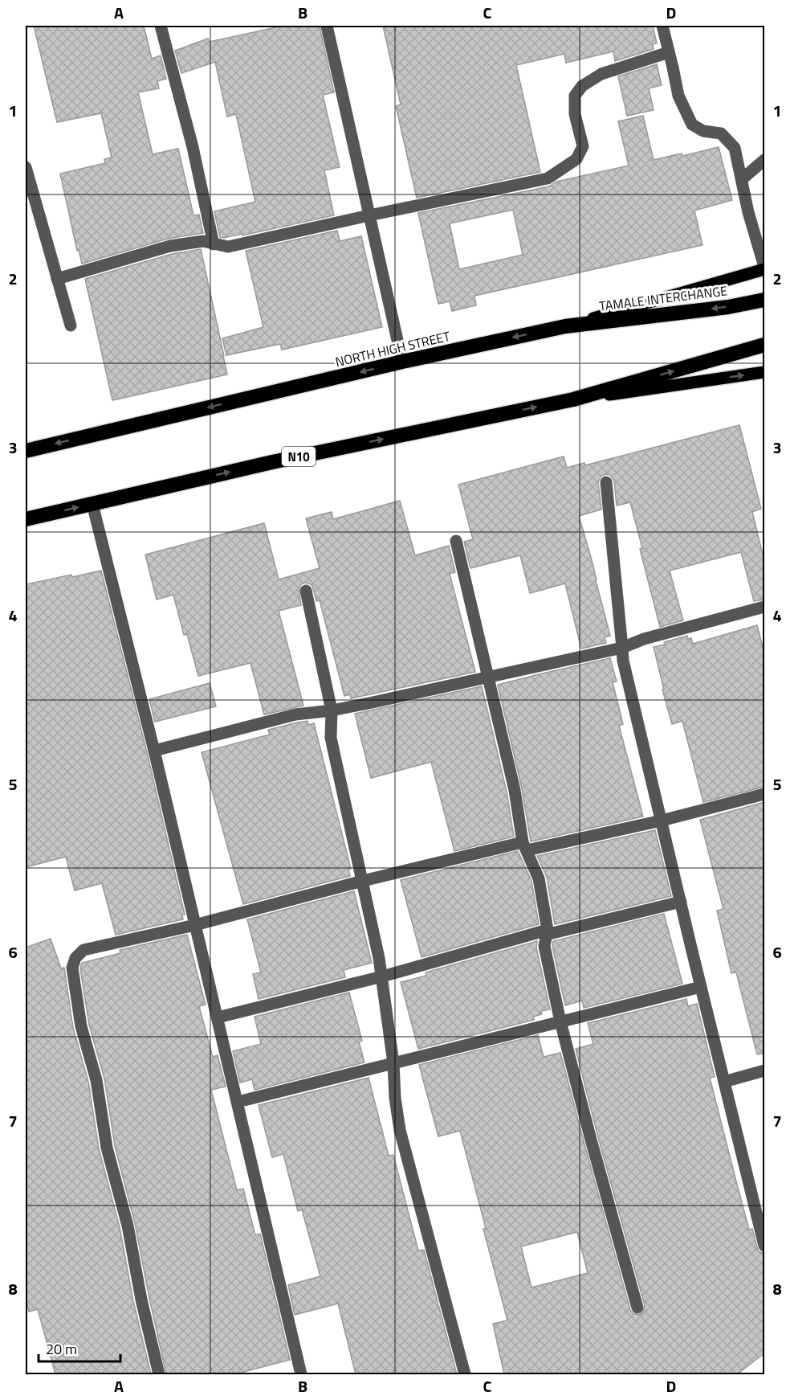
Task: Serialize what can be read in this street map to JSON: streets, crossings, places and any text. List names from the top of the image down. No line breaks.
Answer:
{"streets":{"highway":["TAMALE INTERCHANGE","NORTH HIGH STREET","N10"]},"crossings":[["TAMALE INTERCHANGE","NORTH HIGH STREET"]],"one_way":["NORTH HIGH STREET"],"scale_bar":"20 m","grid":{"columns":["A","B","C","D"],"rows":["1","2","3","4","5","6","7","8"]}}
